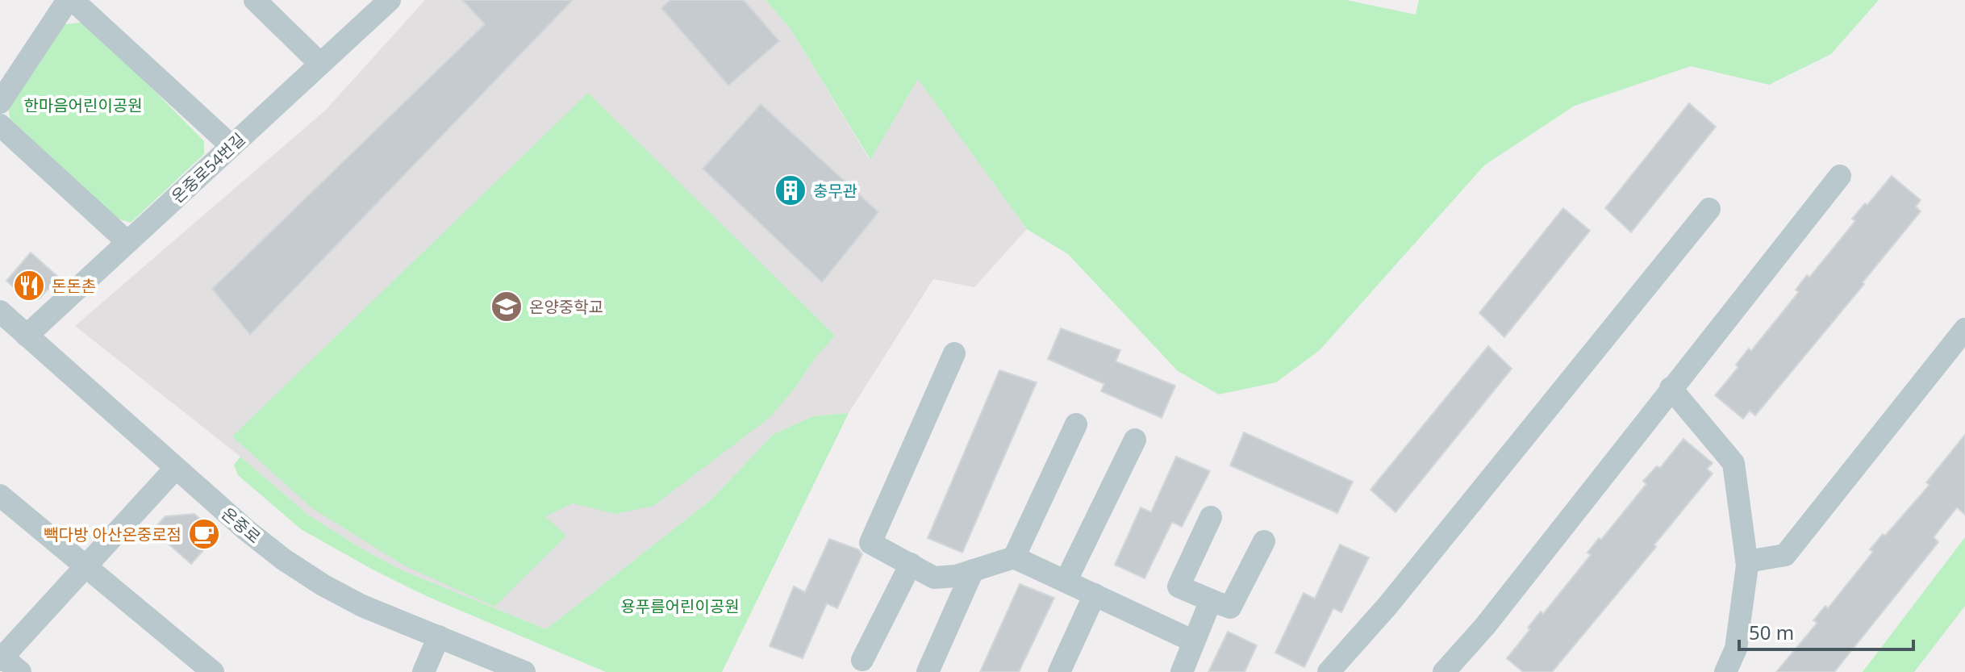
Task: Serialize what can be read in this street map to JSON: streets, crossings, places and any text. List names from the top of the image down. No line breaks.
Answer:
{"streets":{"street":["온중로54번길","온중로"]},"crossings":[["온중로54번길","온중로"]],"parks":["한마음어린이공원","용푸름어린이공원"],"places":{"building":["충무관"],"restaurant":["돈돈촌"],"school or university":["온양중학교"],"cafe":["빽다방 아산온중로점"]},"scale_bar":"50 m"}
